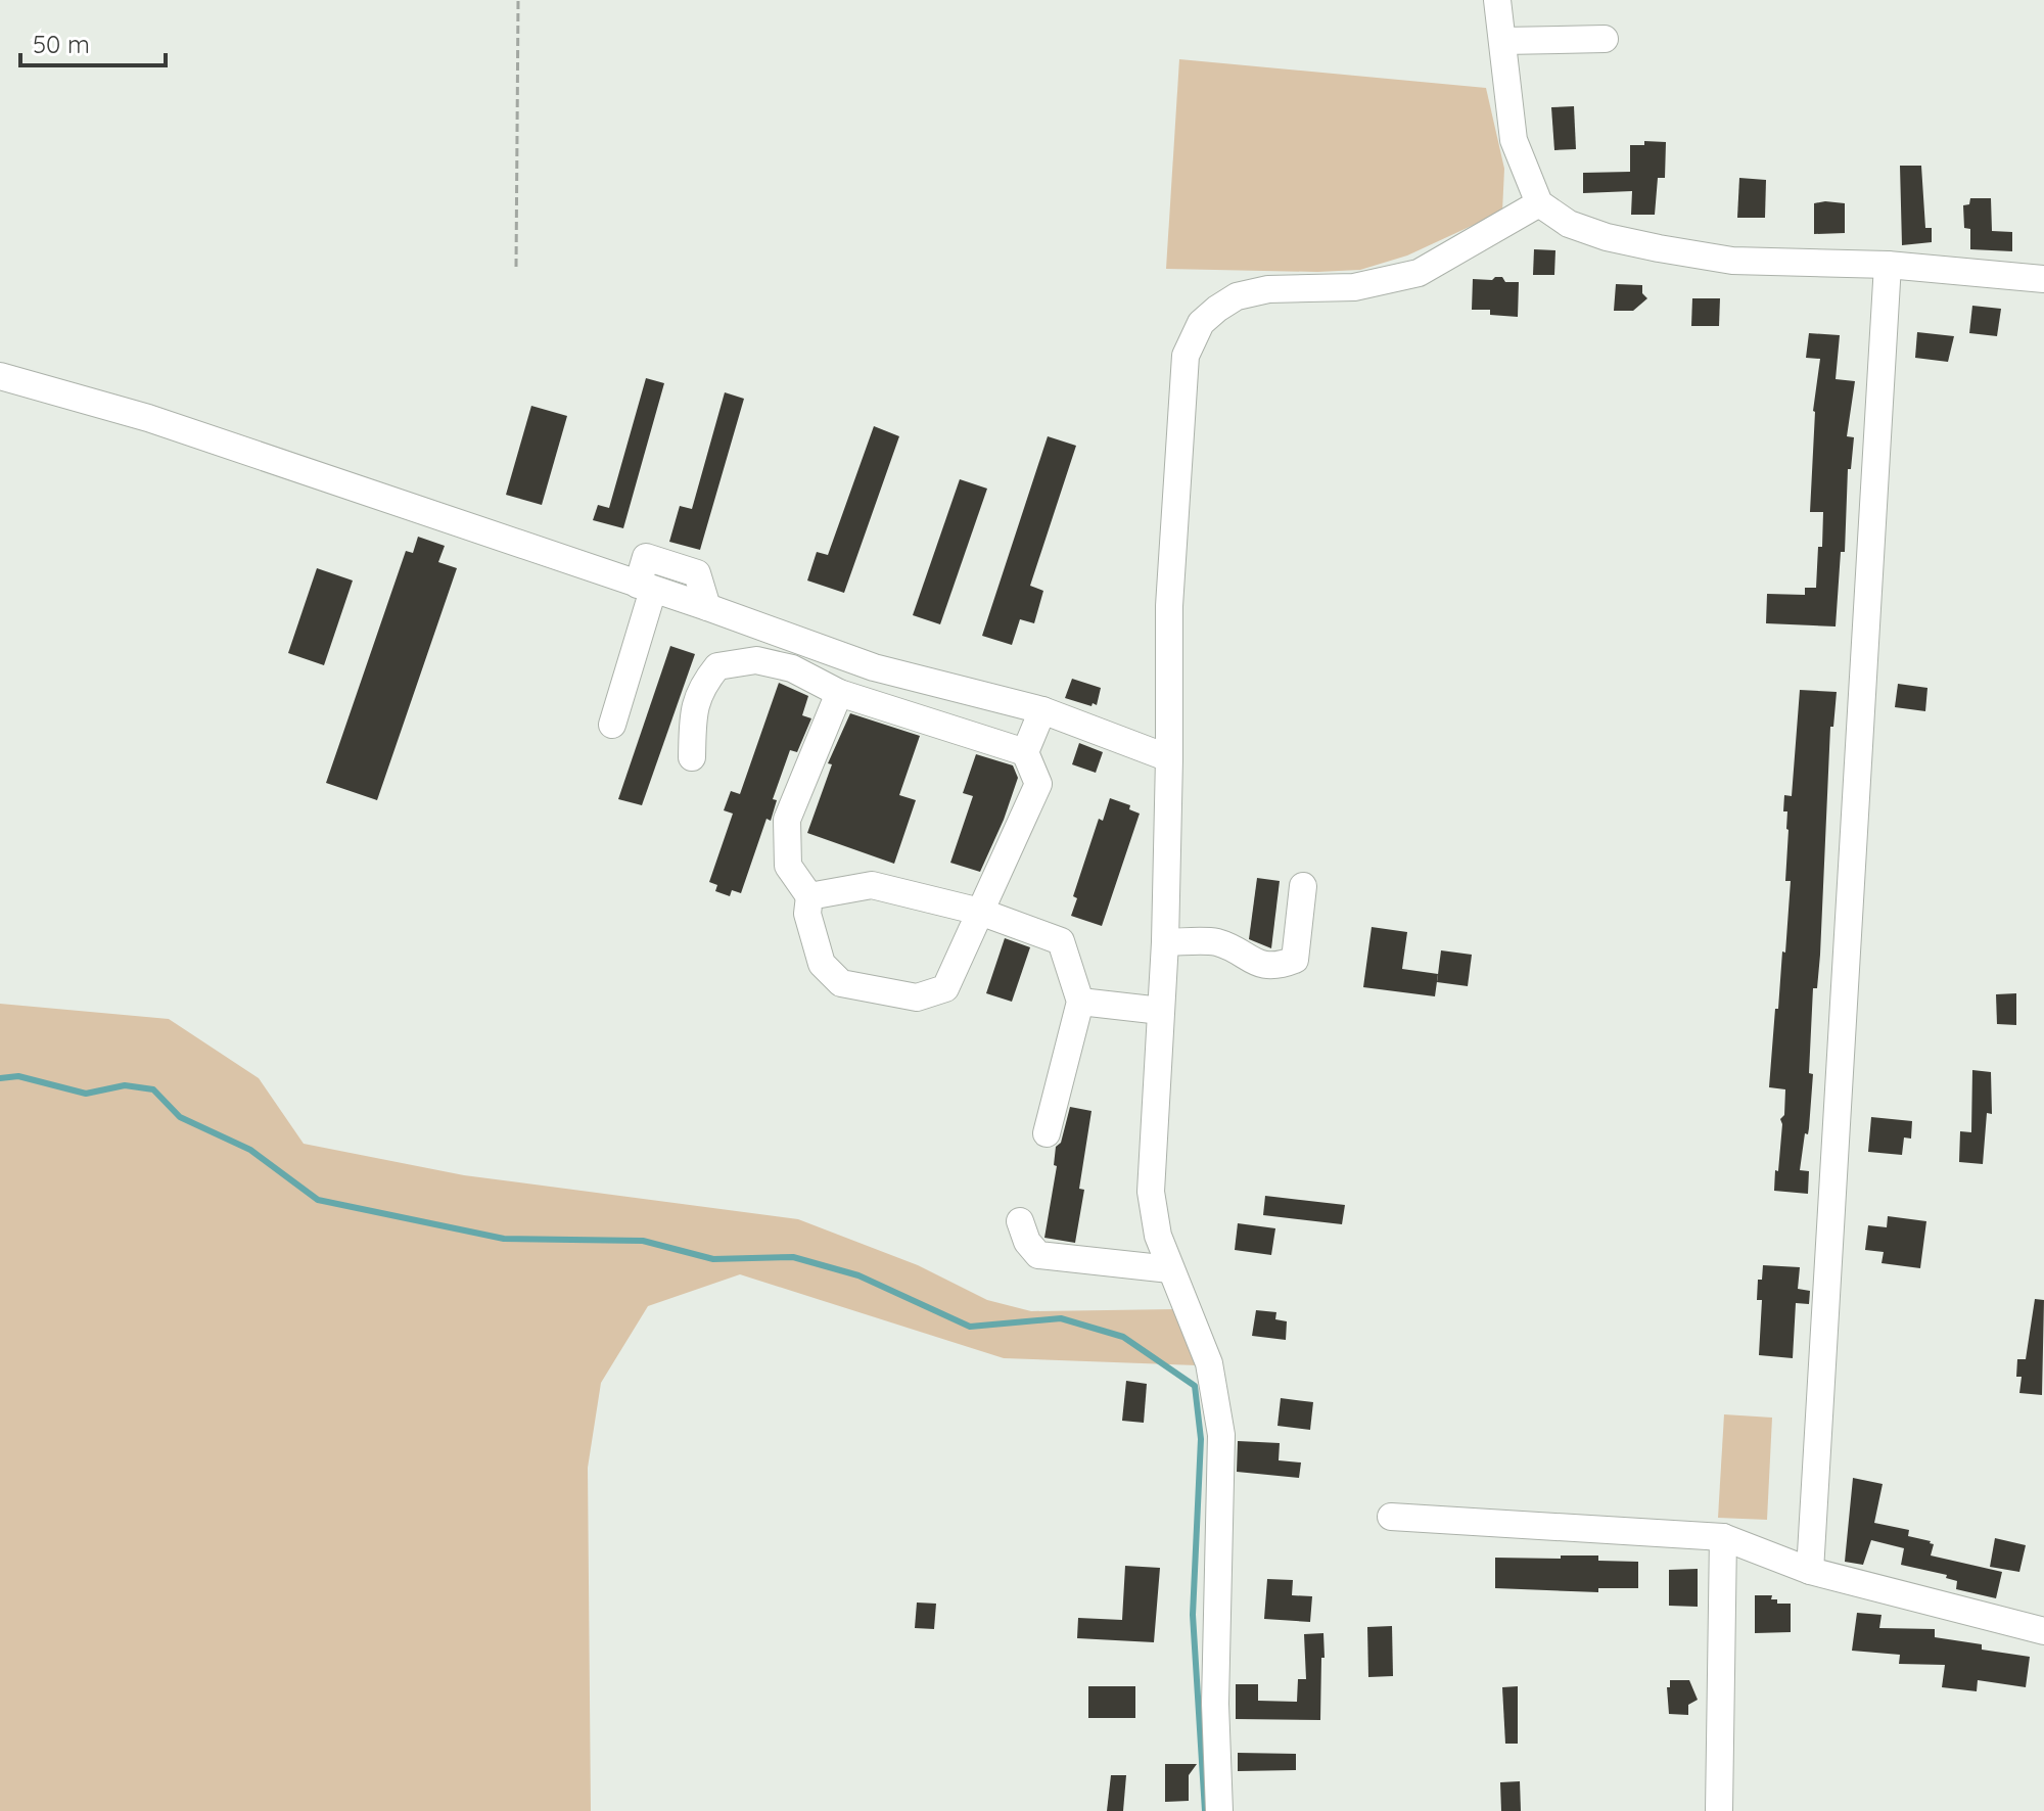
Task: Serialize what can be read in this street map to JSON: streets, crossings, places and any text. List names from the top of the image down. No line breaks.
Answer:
{"scale_bar":"50 m"}
